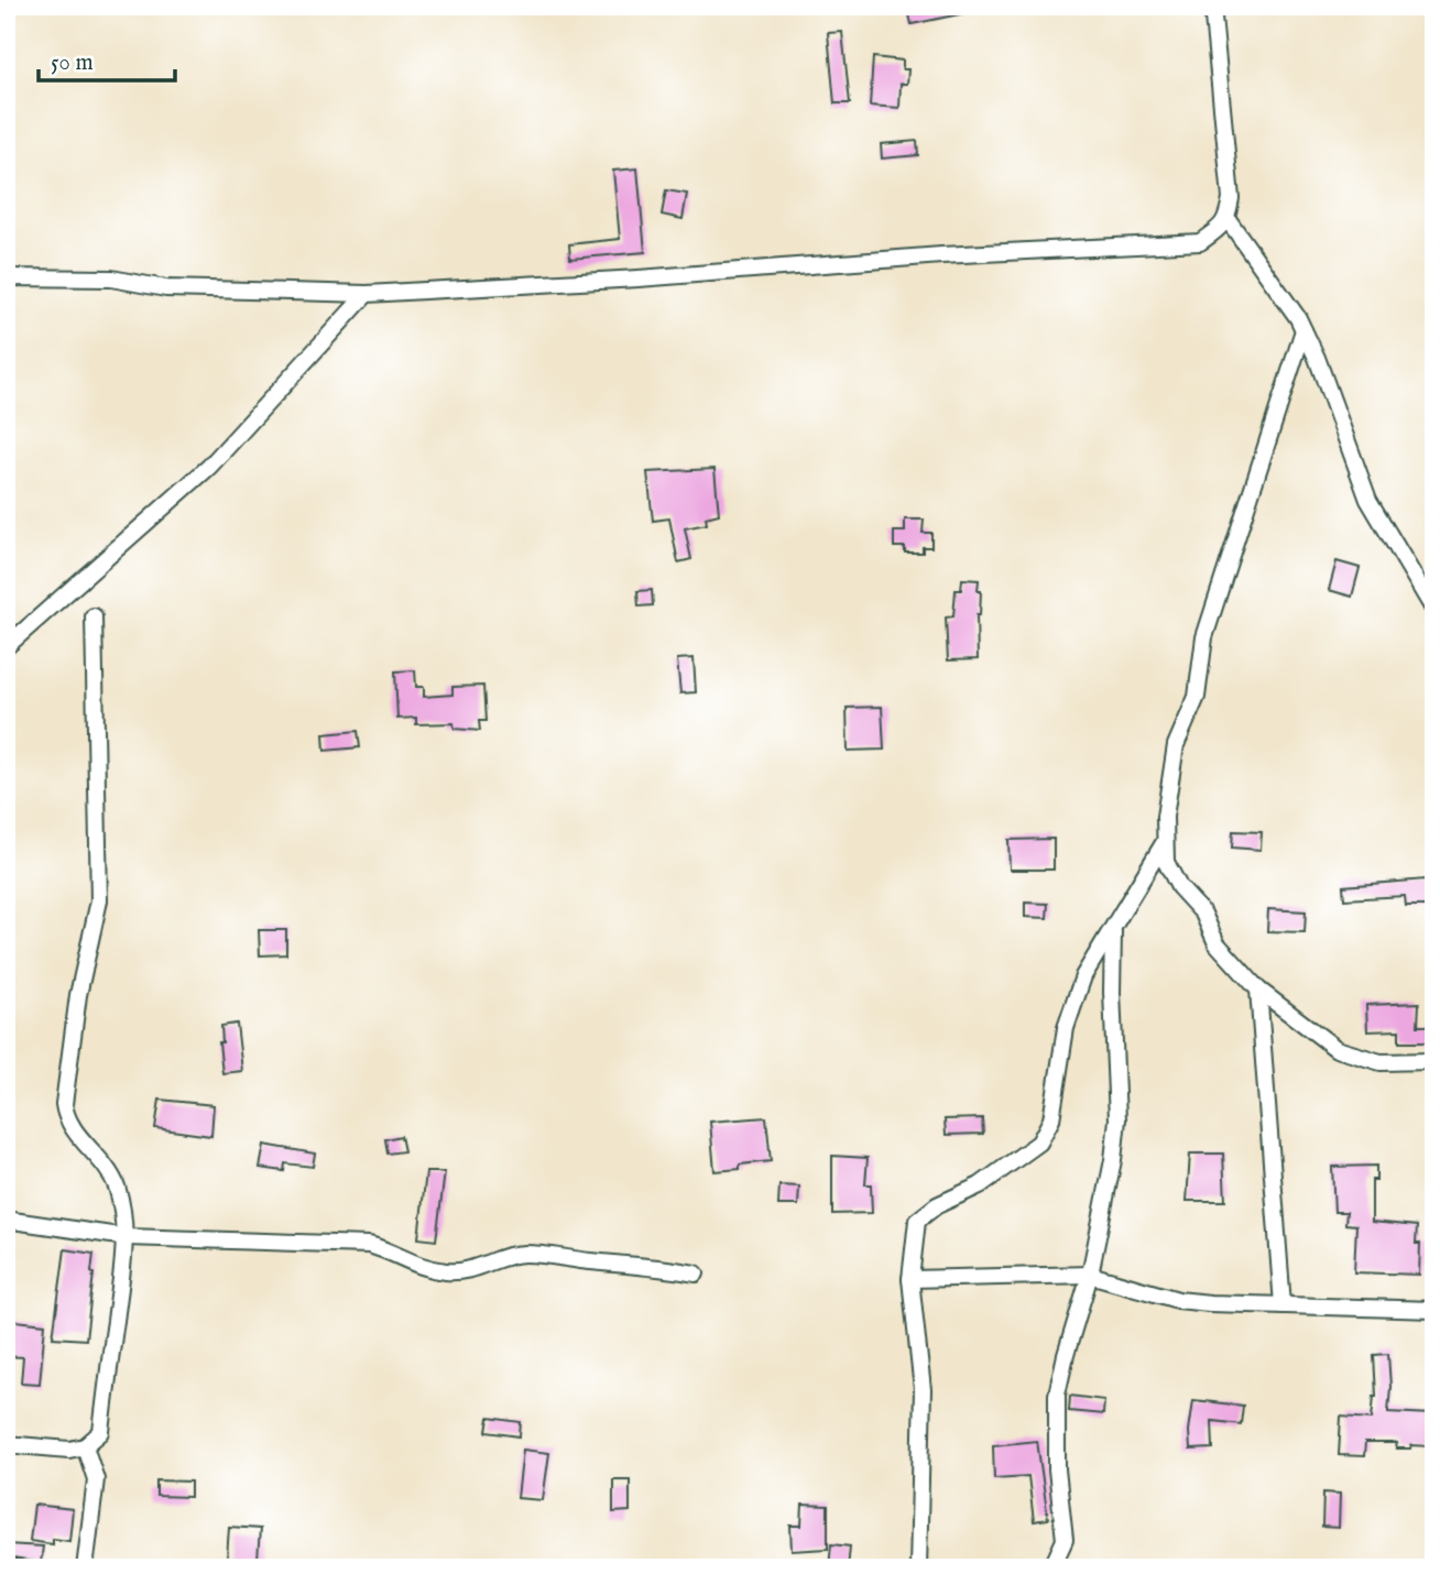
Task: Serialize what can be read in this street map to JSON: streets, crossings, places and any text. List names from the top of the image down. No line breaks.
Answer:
{"scale_bar":"50 m"}
